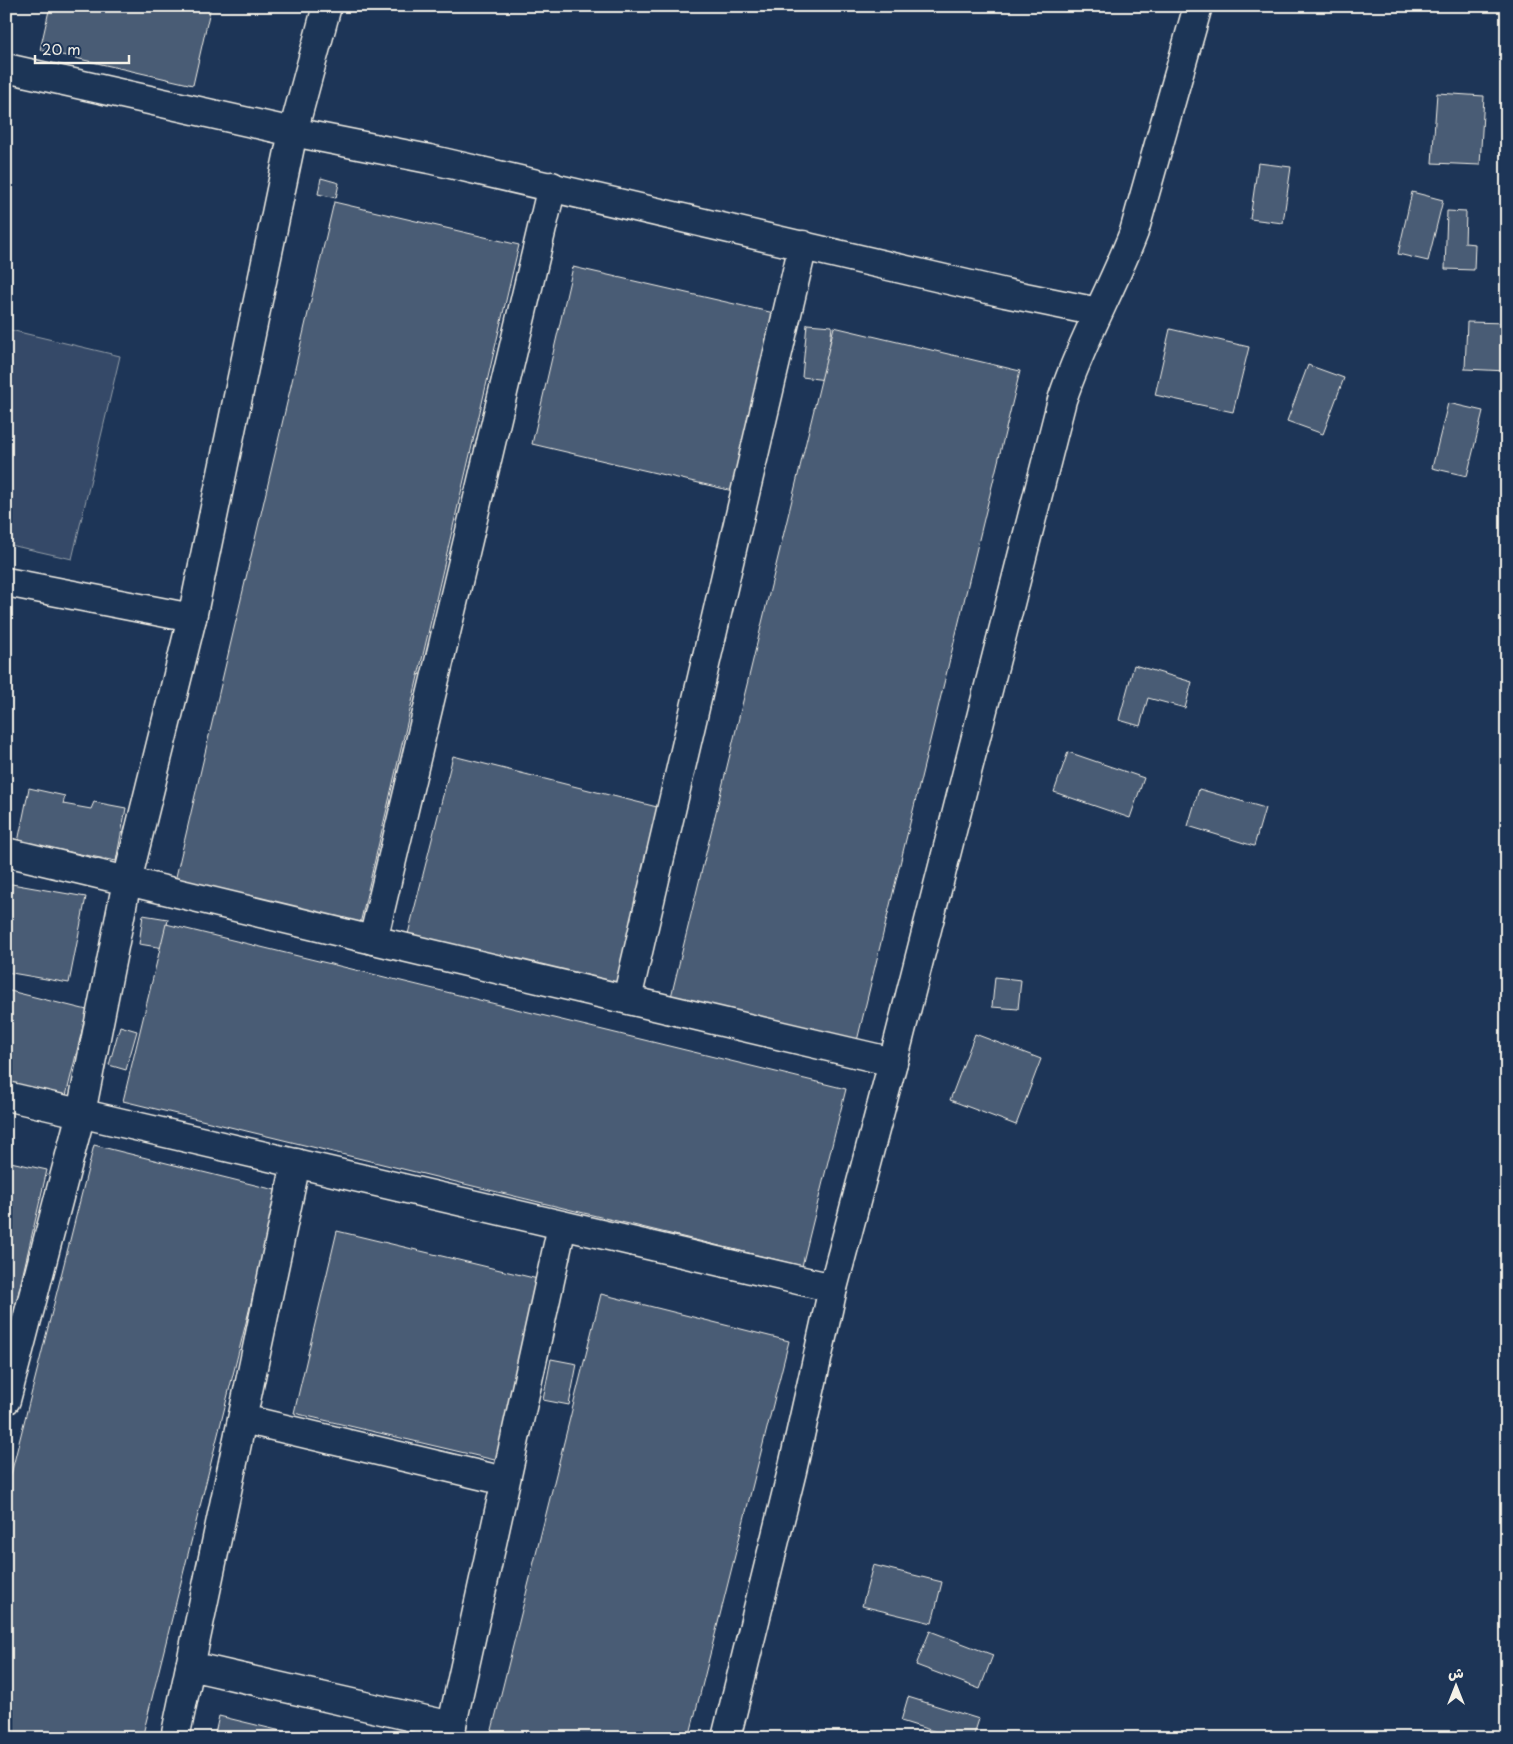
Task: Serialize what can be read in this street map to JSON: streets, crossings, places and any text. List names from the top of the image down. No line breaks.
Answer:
{"scale_bar":"20 m","north":"top"}
